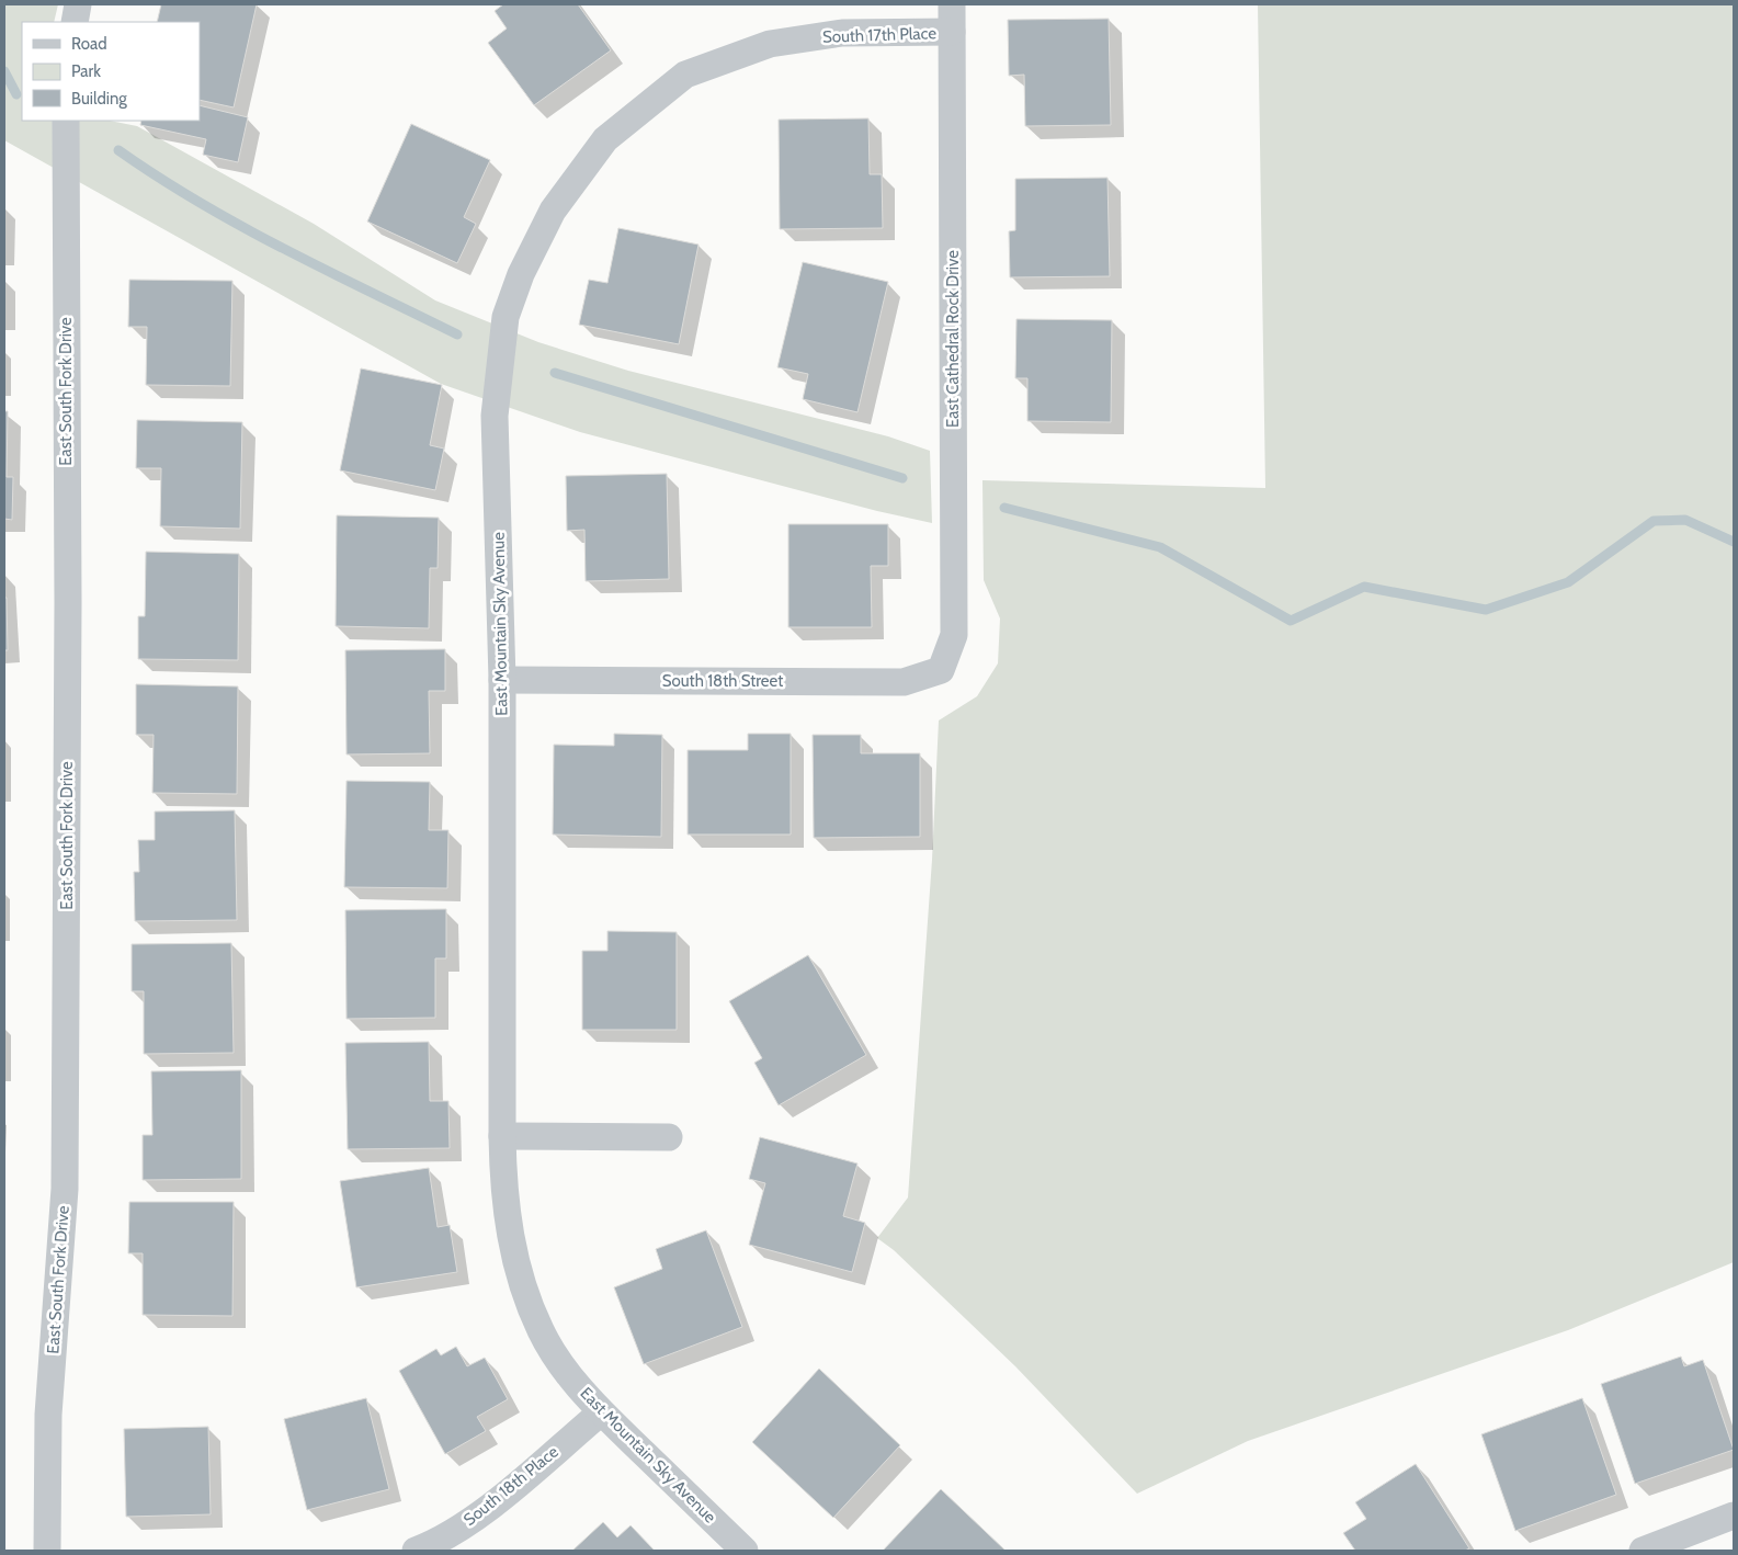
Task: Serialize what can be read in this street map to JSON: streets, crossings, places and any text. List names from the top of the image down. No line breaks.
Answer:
{"streets":{"street":["South 17th Place","East Cathedral Rock Drive","East South Fork Drive","East Mountain Sky Avenue","South 18th Street","South 18th Place"]},"crossings":[["South 17th Place","East Cathedral Rock Drive"],["South 17th Place","East Mountain Sky Avenue"],["East Cathedral Rock Drive","South 18th Street"],["East Mountain Sky Avenue","South 18th Street"],["East Mountain Sky Avenue","South 18th Place"]],"legend":["Road","Park","Building"]}
